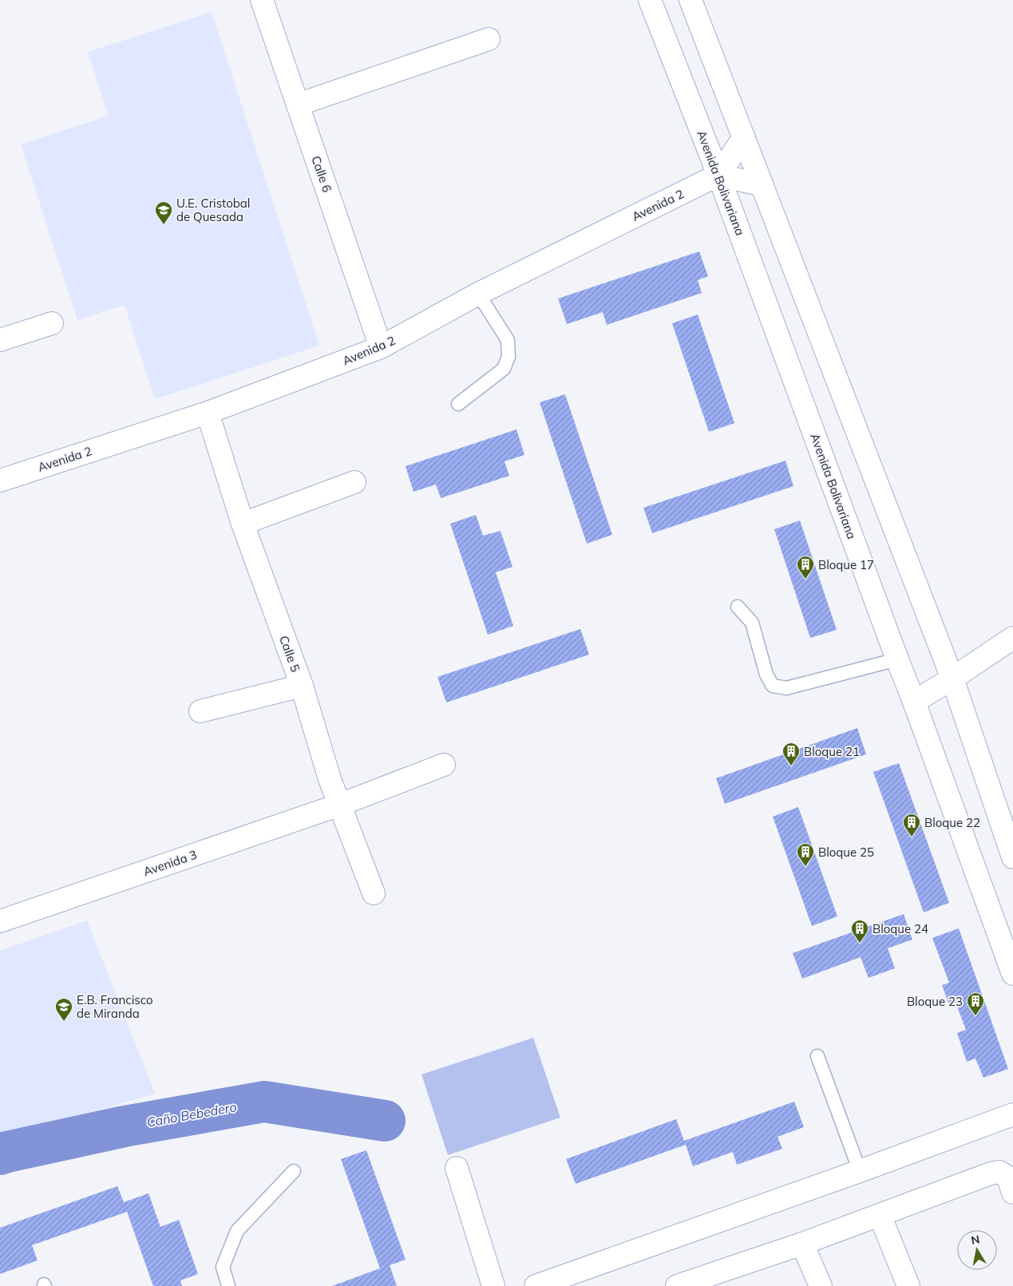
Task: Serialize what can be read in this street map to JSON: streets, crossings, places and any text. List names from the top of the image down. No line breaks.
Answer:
{"streets":{"street":["Calle 6","Avenida Bolivariana","Avenida 2","Calle 5","Avenida 3"]},"crossings":[["Calle 6","Avenida 2"],["Avenida Bolivariana","Avenida 2"],["Avenida 2","Calle 5"],["Calle 5","Avenida 3"]],"water":["Caño Bebedero"],"places":{"school or university":["U.E. Cristobal de Quesada","E.B. Francisco de Miranda"],"building":["Bloque 17","Bloque 21","Bloque 22","Bloque 25","Bloque 24","Bloque 23"]},"north":"top"}
